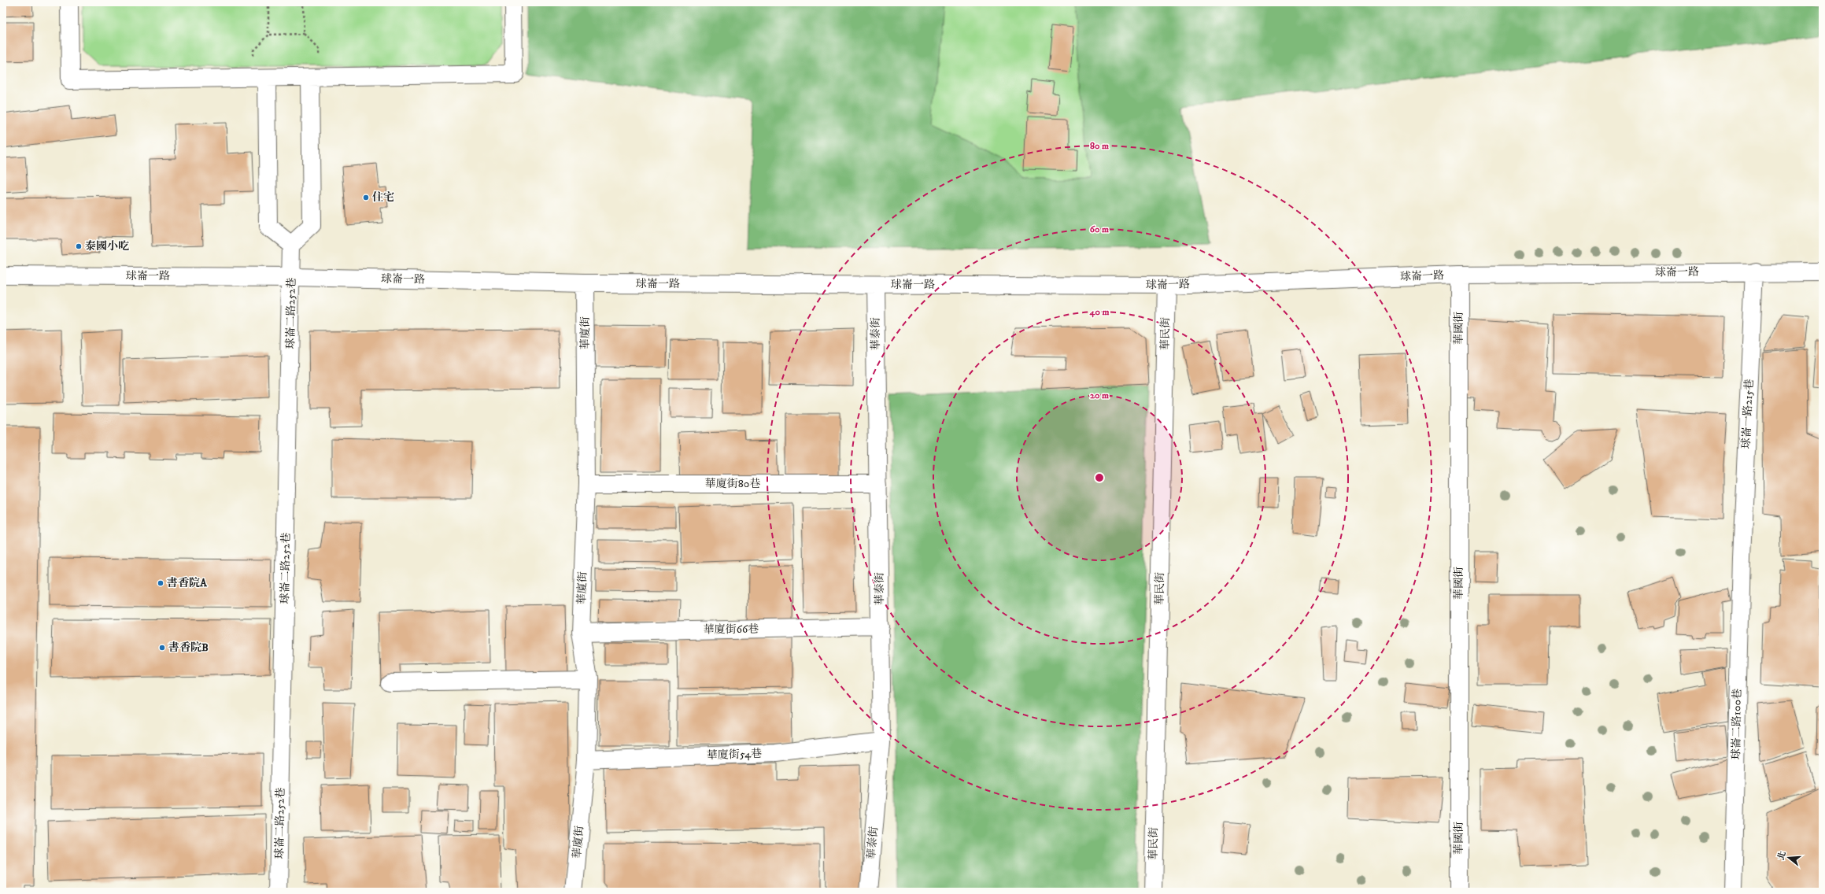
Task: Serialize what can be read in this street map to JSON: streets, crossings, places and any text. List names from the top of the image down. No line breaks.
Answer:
{"streets":{"street":["球崙一路","球崙二路252巷","華國街","華廈街","華泰街","華民街","球崙一路215巷","華廈街80巷","華廈街66巷","球崙二路100巷","華廈街54巷"]},"crossings":[["球崙一路","球崙二路252巷"],["球崙一路","華國街"],["球崙一路","華廈街"],["球崙一路","華泰街"],["球崙一路","華民街"],["球崙一路","球崙一路215巷"],["華廈街","華廈街80巷"],["華廈街","華廈街66巷"],["華廈街","華廈街54巷"],["華泰街","華廈街80巷"],["華泰街","華廈街66巷"],["華泰街","華廈街54巷"],["球崙一路215巷","球崙二路100巷"]],"places":["住宅","泰國小吃","書香院A","書香院B"],"north":"left","rings":["80 m","60 m","40 m","20 m"]}
